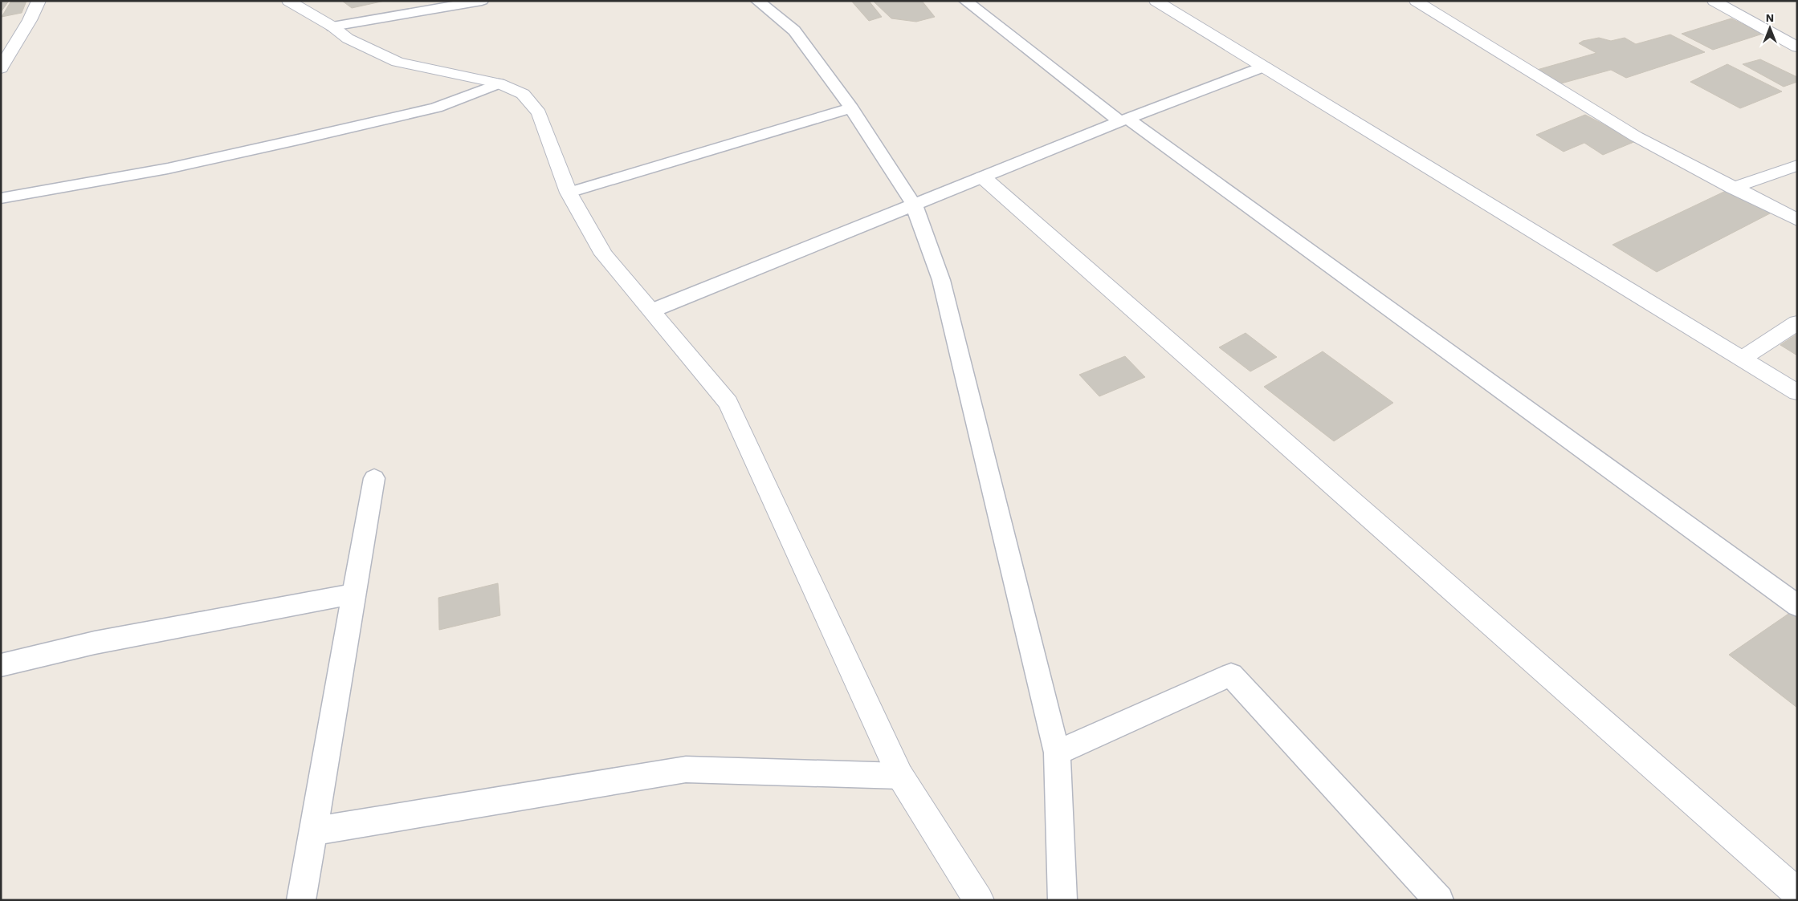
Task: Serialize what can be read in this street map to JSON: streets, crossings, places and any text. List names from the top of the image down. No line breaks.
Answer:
{"north":"top"}
